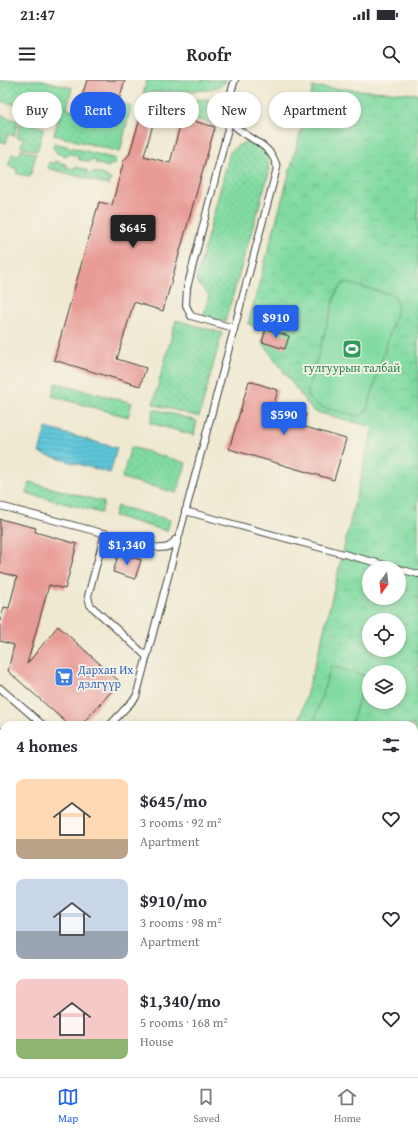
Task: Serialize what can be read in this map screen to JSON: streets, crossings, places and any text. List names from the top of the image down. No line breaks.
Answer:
{"places":{"sports":["гулгуурын талбай"],"supermarket":["Дархан Их дэлгүүр"]},"north":"bottom","page":{"status":"21:47","header":"Roofr","chip":["Buy","Rent","Filters","New","Apartment"],"price":["$645","$910","$590","$1,340"],"heading":"4 homes","list":[{"name":"$645/mo","note":"3 rooms · 92 m² · Apartment"},{"name":"$910/mo","note":"3 rooms · 98 m² · Apartment"},{"name":"$1,340/mo","note":"5 rooms · 168 m² · House"}],"tabs":["Map","Saved","Home"]}}
